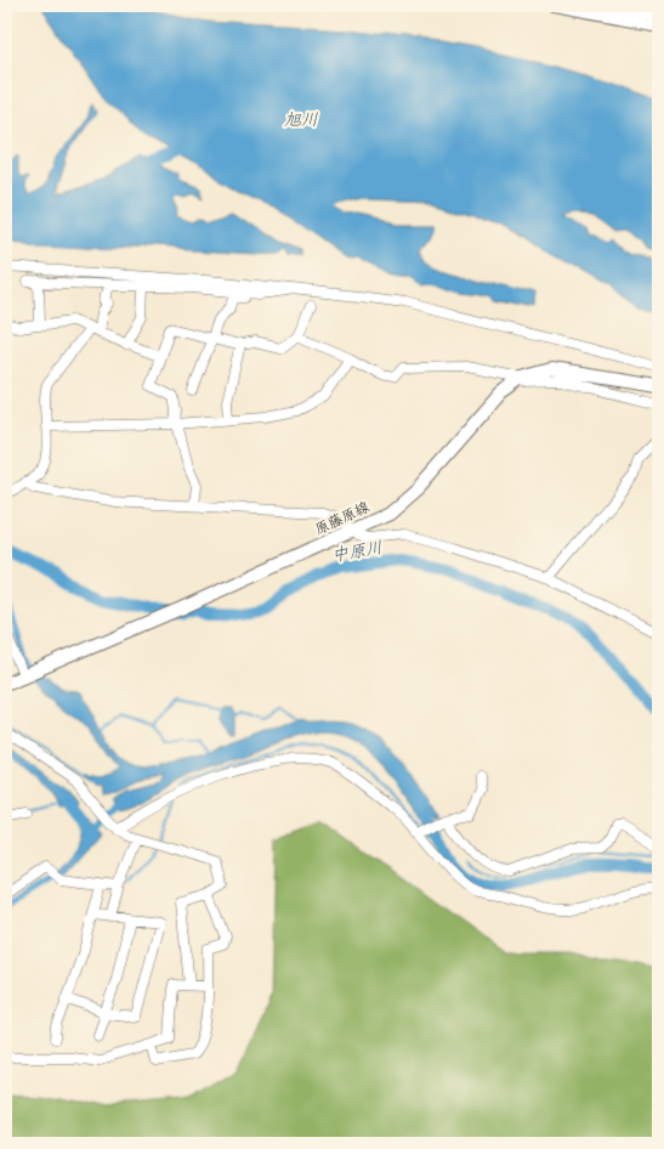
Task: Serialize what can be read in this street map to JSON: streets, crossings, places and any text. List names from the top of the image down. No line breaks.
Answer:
{"streets":{"main road":["原藤原線"]},"water":["旭川","中原川"]}
